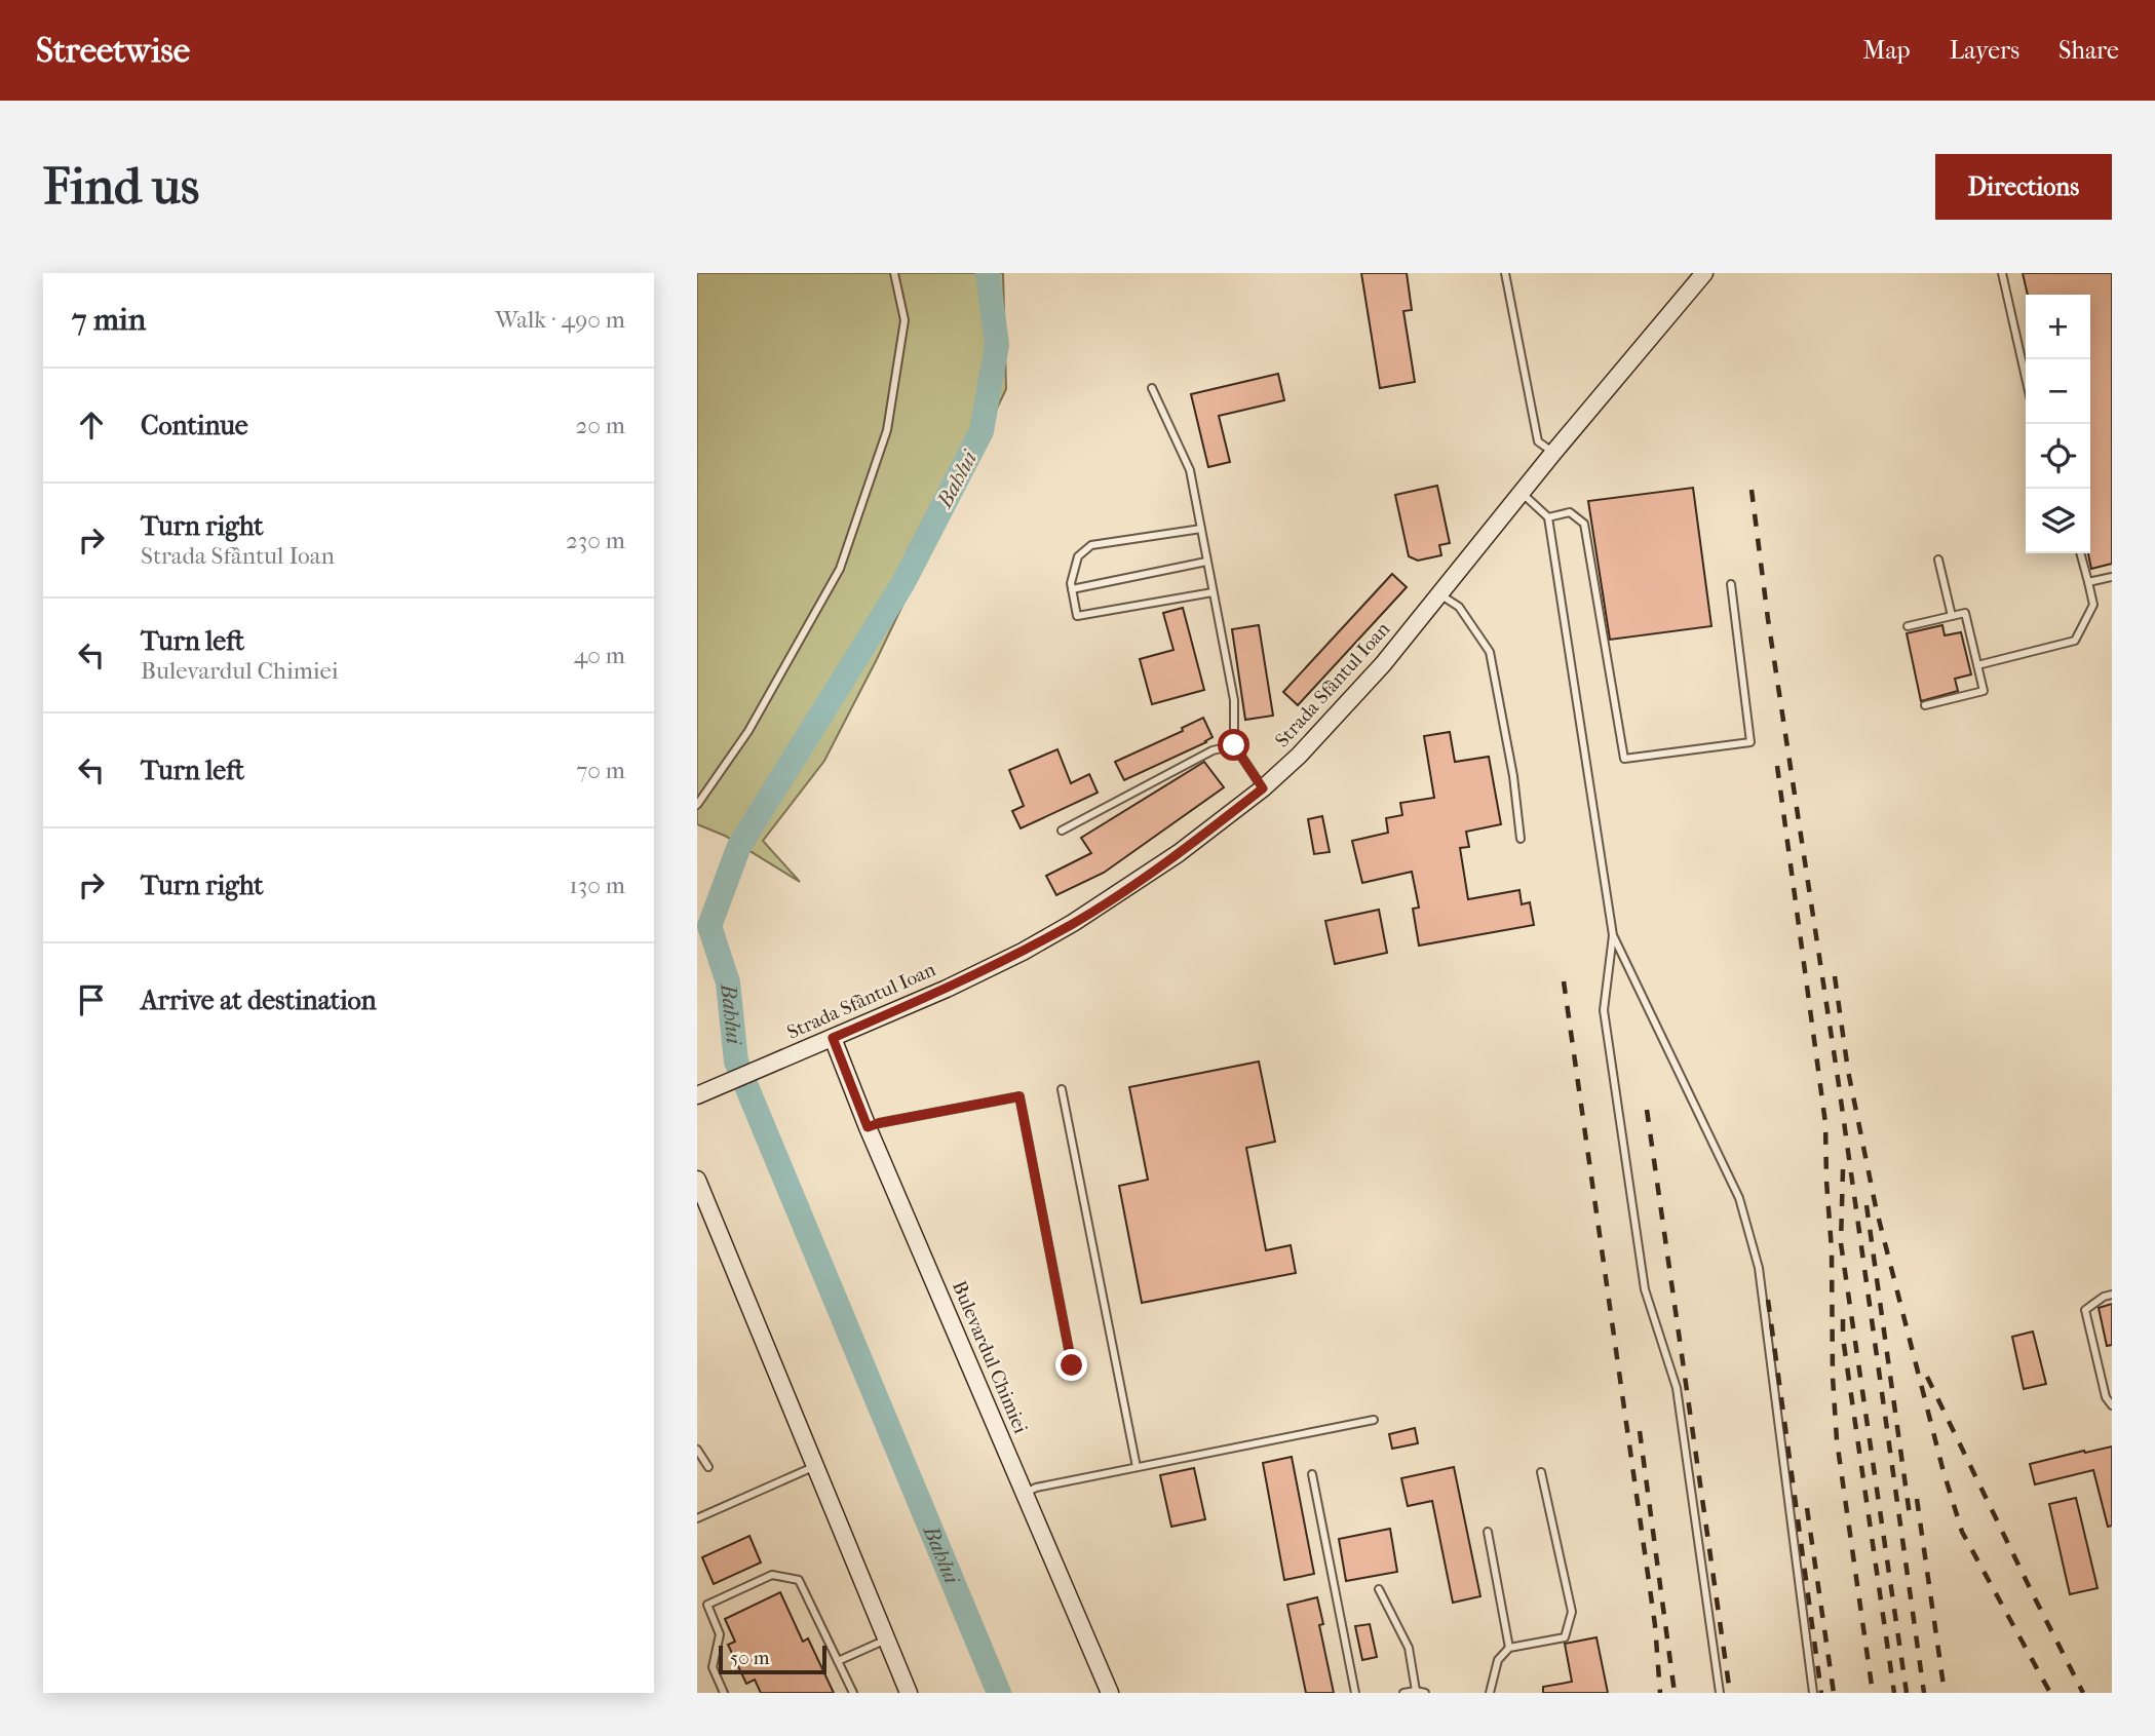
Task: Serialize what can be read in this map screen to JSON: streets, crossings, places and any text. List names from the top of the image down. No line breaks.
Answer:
{"streets":{"main road":["Strada Sfântul Ioan","Bulevardul Chimiei"]},"crossings":[["Strada Sfântul Ioan","Bulevardul Chimiei"]],"water":["Bahlui"],"scale_bar":"50 m","page":{"header":"Streetwise","nav":["Map","Layers","Share"],"buttons":"Directions","title":"Find us","heading":["7 min","Walk · 490 m"],"map_buttons":["+","−"],"list":[["Continue","20 m"],["Turn right","Strada Sfântul Ioan","230 m"],["Turn left","Bulevardul Chimiei","40 m"],["Turn left","70 m"],["Turn right","130 m"],"Arrive at destination"],"scale":"50 m"}}
